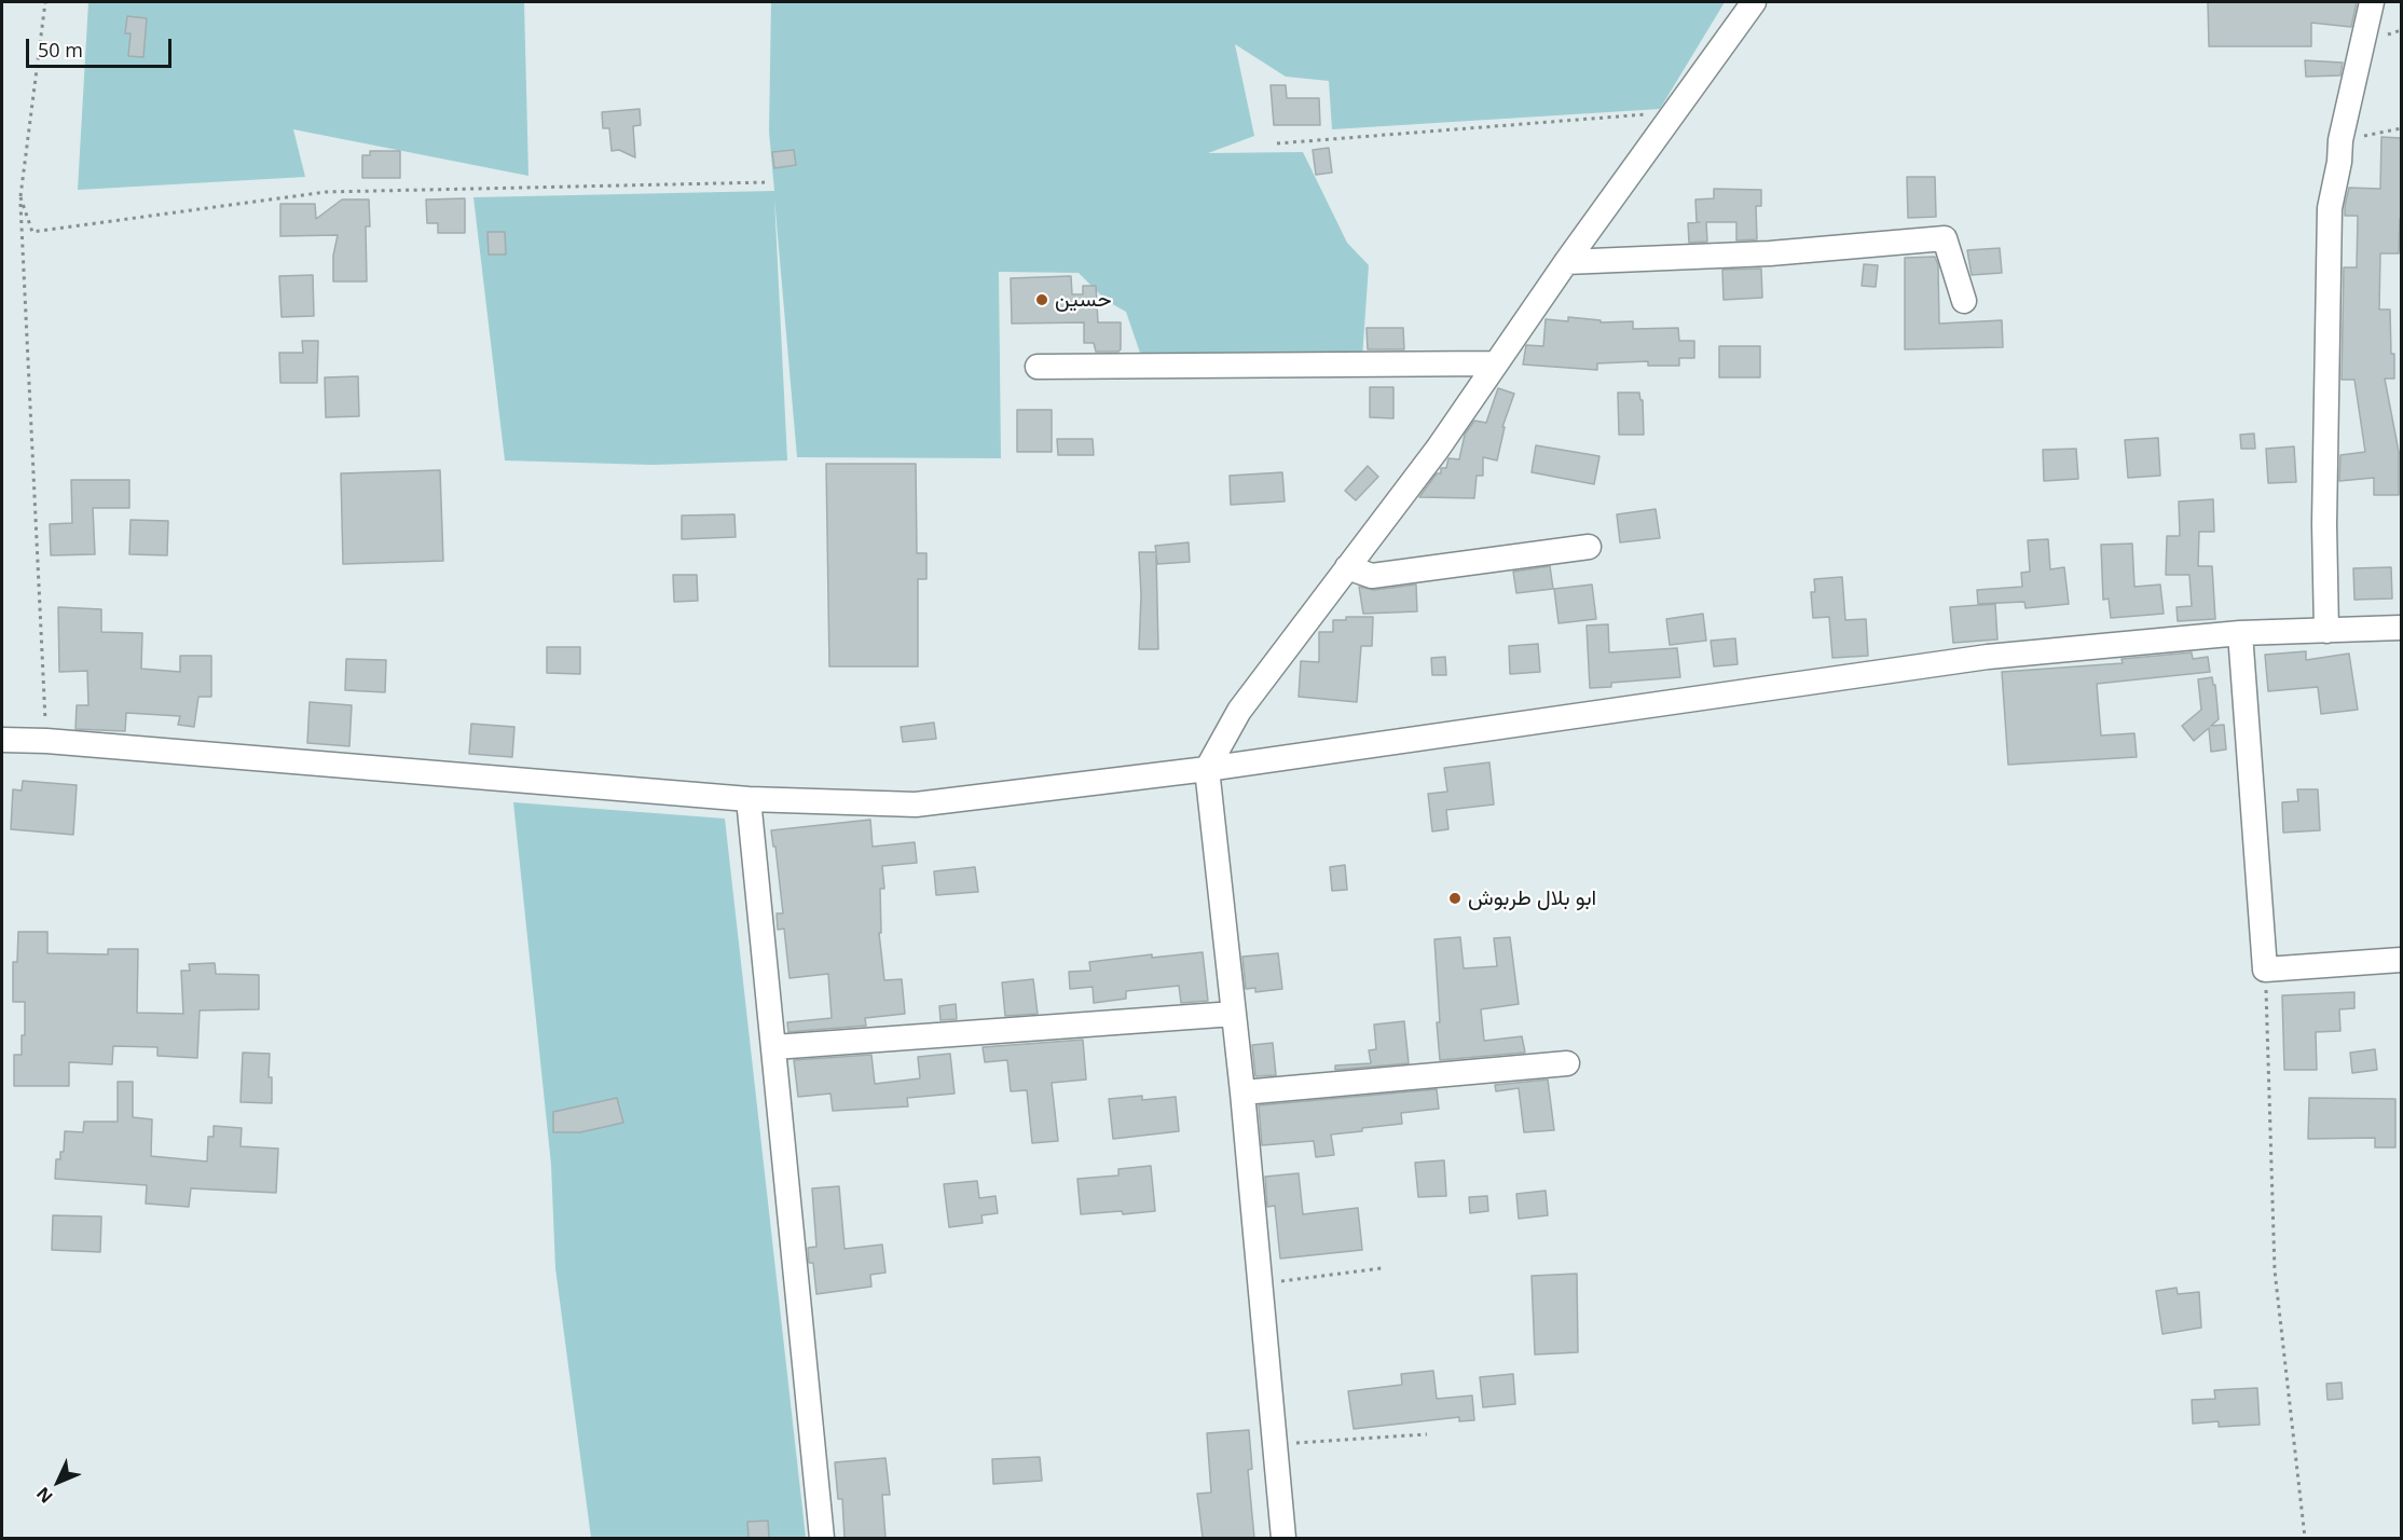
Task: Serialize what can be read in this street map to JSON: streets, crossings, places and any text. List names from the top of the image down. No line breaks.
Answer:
{"places":["حسين","ابو بلال طربوش"],"scale_bar":"50 m","north":"bottom left"}
